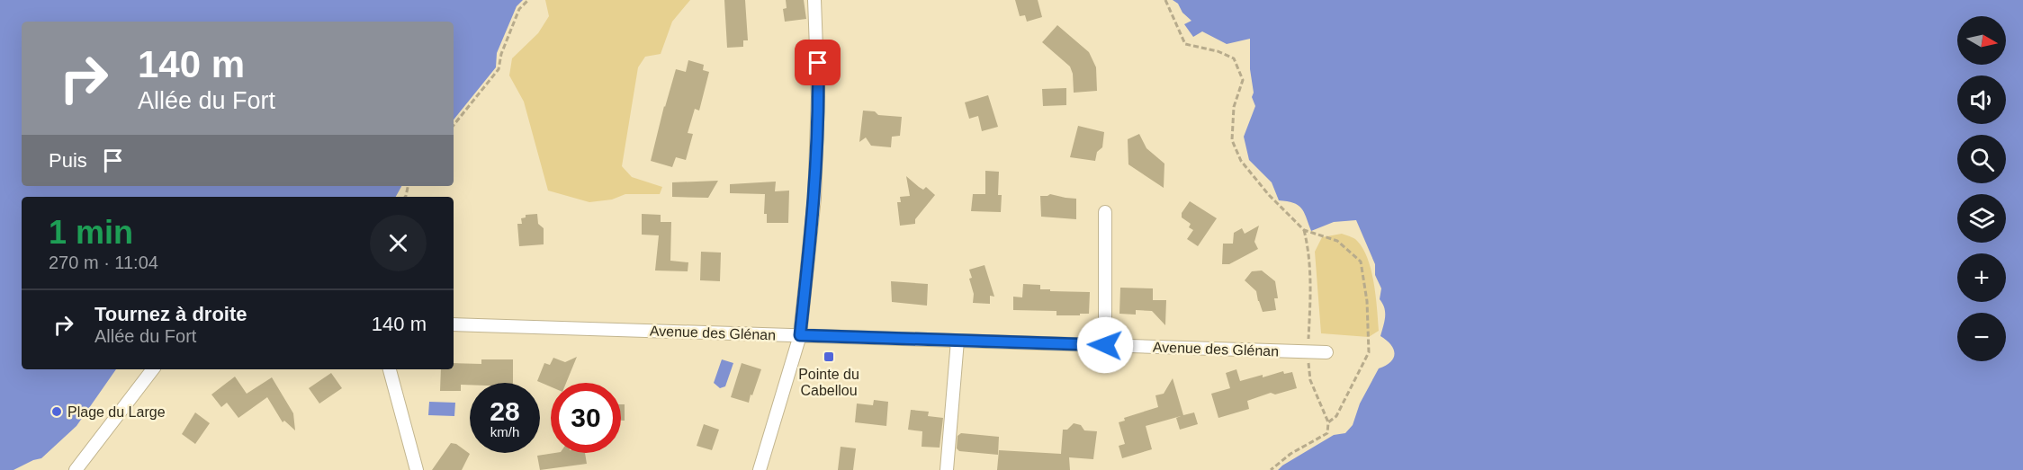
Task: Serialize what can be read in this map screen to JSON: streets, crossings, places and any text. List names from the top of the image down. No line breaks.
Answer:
{"streets":{"street":["Avenue des Glénan"]},"places":{"transit":["Pointe du Cabellou"],"other":["Plage du Large"]},"north":"right","page":{"map_buttons":["+","−"],"turn":["140 m","Allée du Fort"],"then":"Puis","heading":["1 min","270 m · 11:04"],"list":[{"name":"Tournez à droite","note":"Allée du Fort","value":"140 m"}],"speed":"28 km/h","limit":"30"}}
